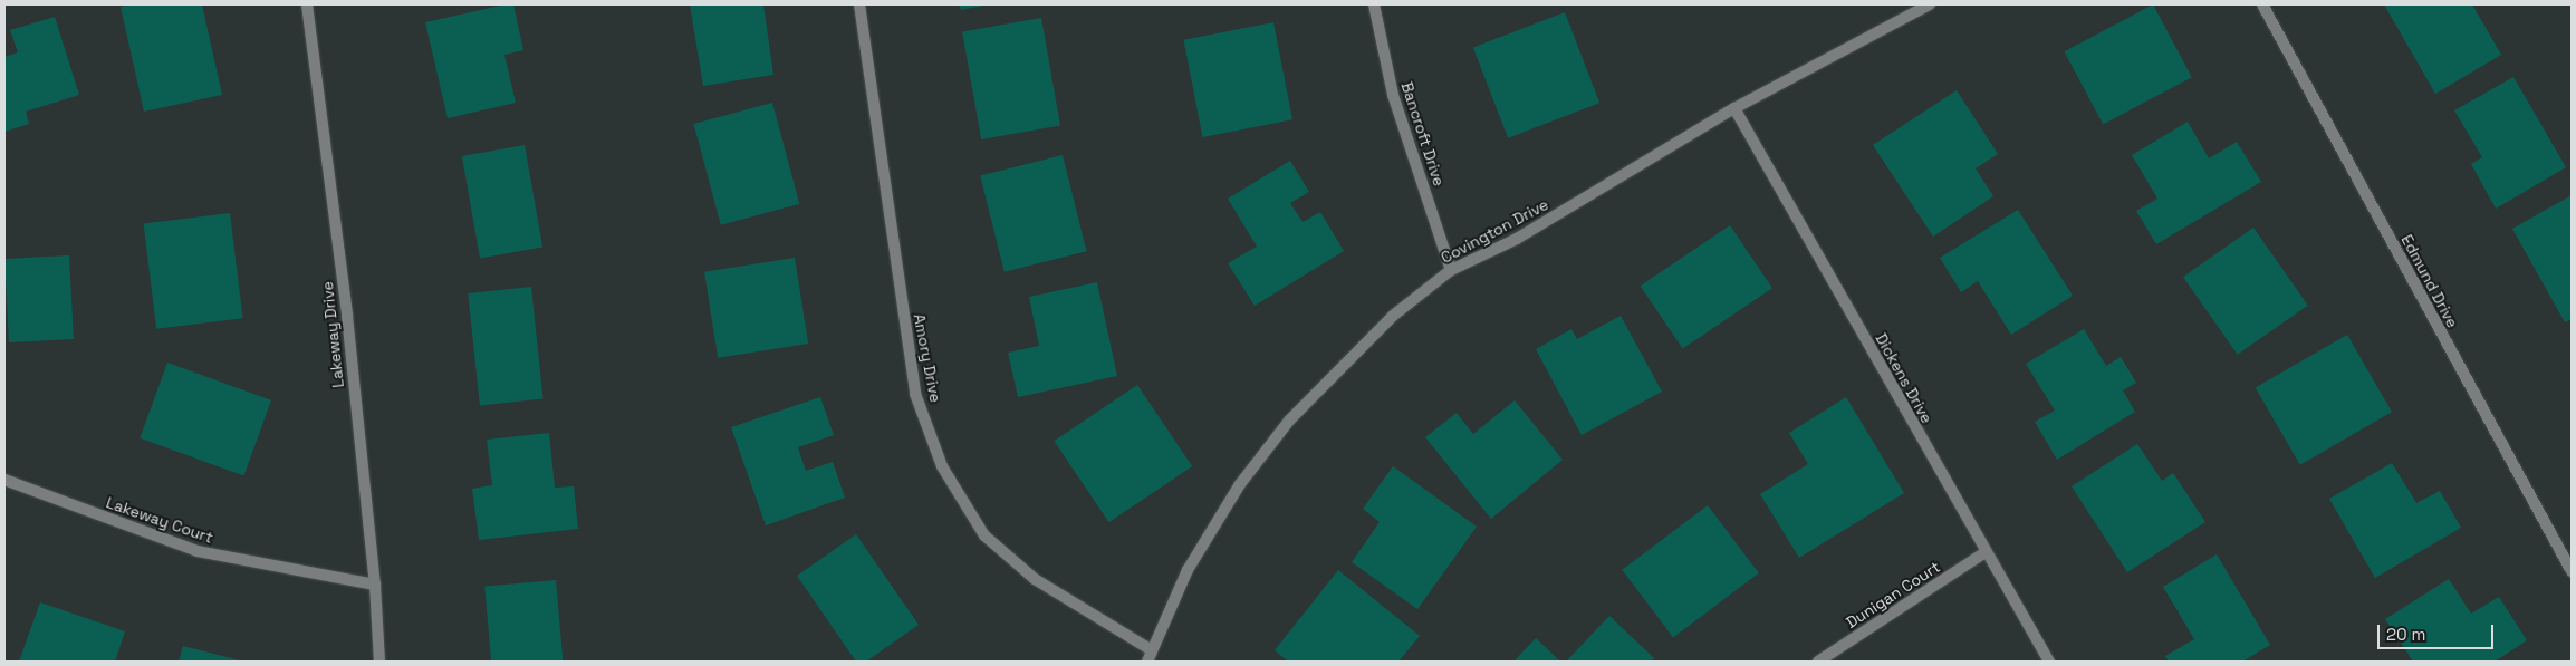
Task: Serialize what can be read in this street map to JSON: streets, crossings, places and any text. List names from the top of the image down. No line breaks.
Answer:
{"streets":{"street":["Bancroft Drive","Covington Drive","Edmund Drive","Lakeway Drive","Amory Drive","Dickens Drive","Lakeway Court","Dunigan Court"]},"crossings":[["Bancroft Drive","Covington Drive"],["Covington Drive","Amory Drive"],["Covington Drive","Dickens Drive"],["Lakeway Drive","Lakeway Court"],["Dickens Drive","Dunigan Court"]],"scale_bar":"20 m"}
